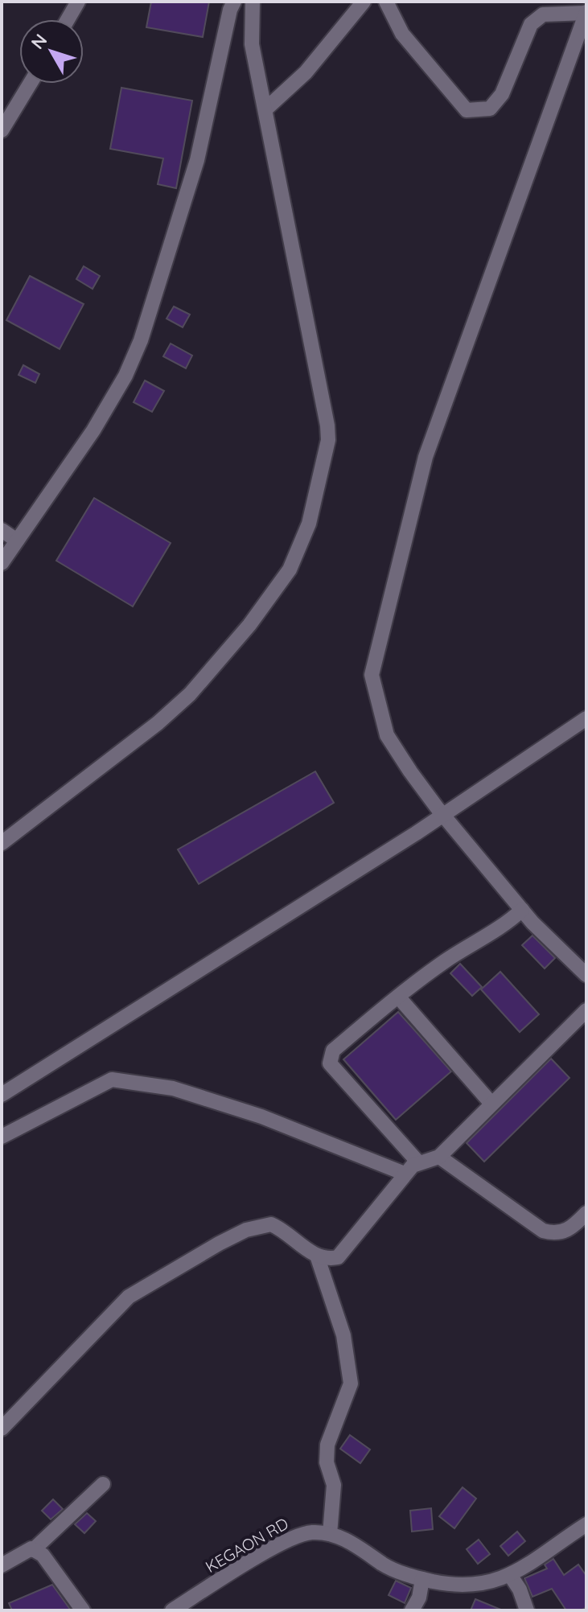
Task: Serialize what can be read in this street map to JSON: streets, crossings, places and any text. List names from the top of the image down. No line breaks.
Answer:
{"streets":{"street":["KEGAON RD"]},"north":"top left"}
